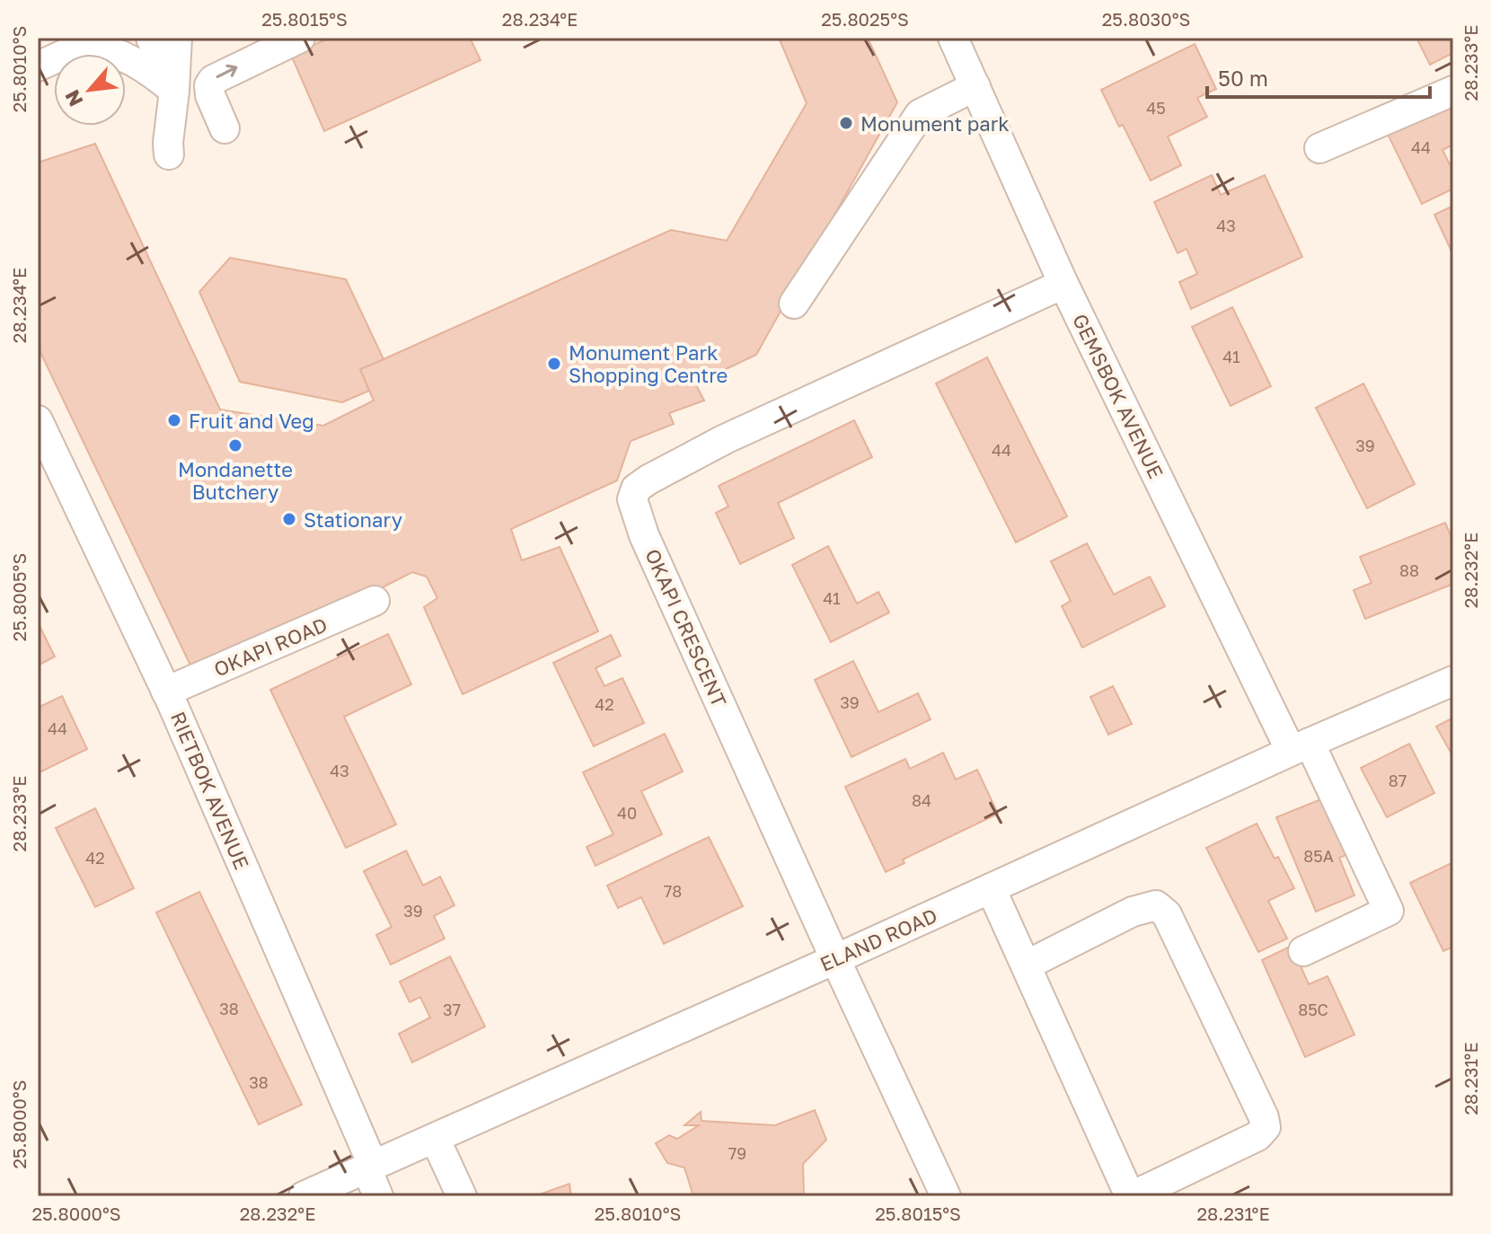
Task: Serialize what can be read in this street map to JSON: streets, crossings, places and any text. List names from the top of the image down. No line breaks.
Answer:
{"streets":{"street":["GEMSBOK AVENUE","OKAPI CRESCENT","OKAPI ROAD","RIETBOK AVENUE","ELAND ROAD"]},"crossings":[["GEMSBOK AVENUE","OKAPI CRESCENT"],["GEMSBOK AVENUE","ELAND ROAD"],["OKAPI CRESCENT","ELAND ROAD"],["OKAPI ROAD","RIETBOK AVENUE"],["RIETBOK AVENUE","ELAND ROAD"]],"places":["Monument park","Monument Park Shopping Centre","Fruit and Veg","Mondanette Butchery","Stationary"],"house_numbers":["45","44","43","41","39","44","88","41","39","42","44","43","87","84","40","85A","42","78","39","38","37","85C","38","79"],"scale_bar":"50 m","north":"bottom left","coordinates":["25.8015°S","28.234°E","25.8025°S","25.8030°S","28.233°E","25.8010°S","28.232°E","25.8005°S","28.231°E","25.8000°S"]}
